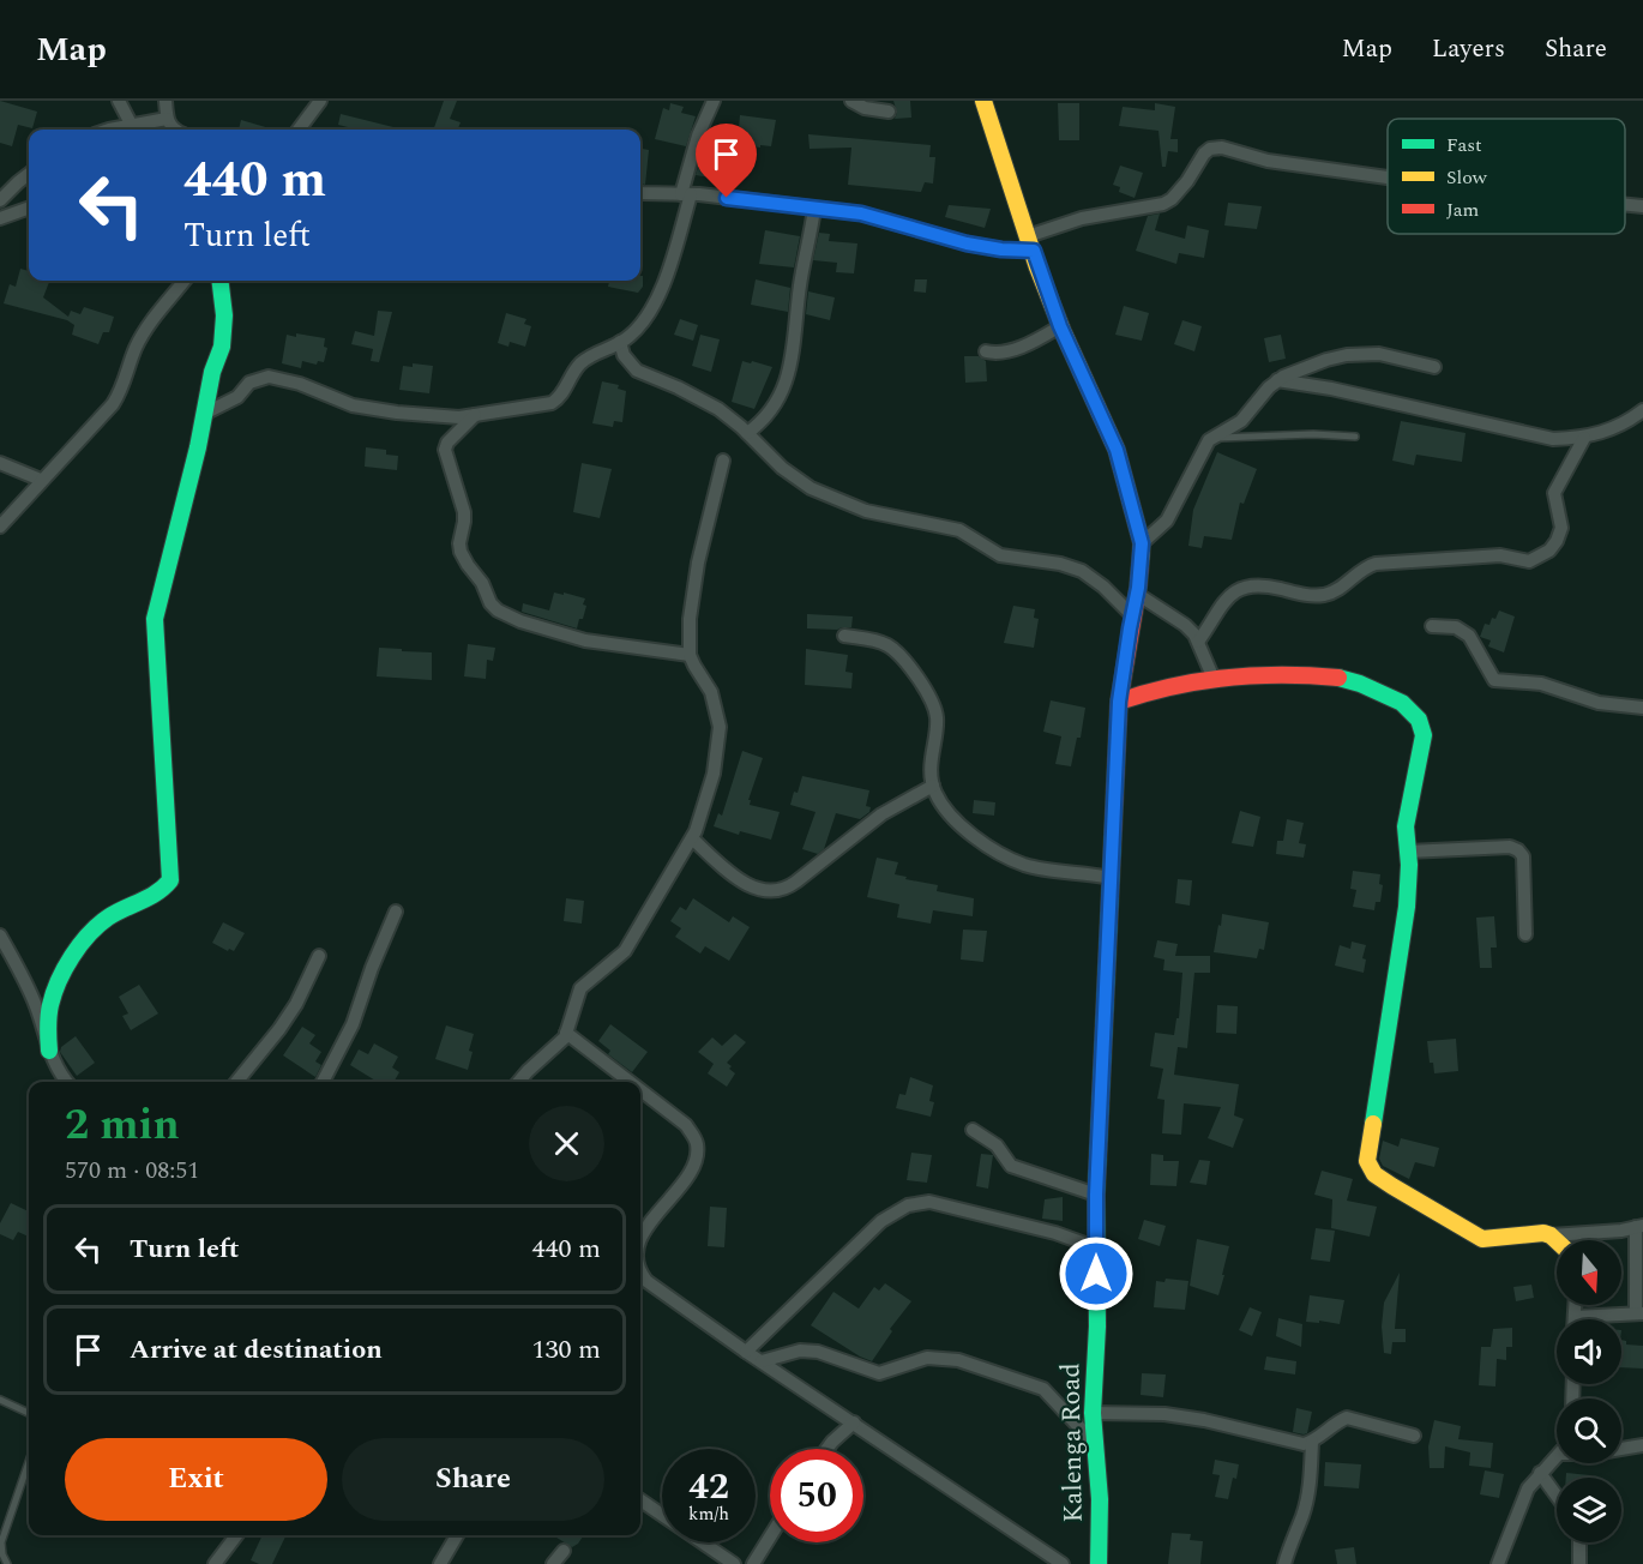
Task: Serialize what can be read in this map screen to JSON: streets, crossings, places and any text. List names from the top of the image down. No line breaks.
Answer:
{"streets":{"street":["Kalenga Road"]},"legend":["Fast","Slow","Jam"],"north":"bottom","page":{"header":"Map","nav":["Map","Layers","Share"],"turn":["440 m","Turn left"],"heading":["2 min","570 m · 08:51"],"list":[{"name":"Turn left","value":"440 m"},{"name":"Arrive at destination","value":"130 m"}],"buttons":["Exit","Share"],"speed":"42 km/h","limit":"50"}}
